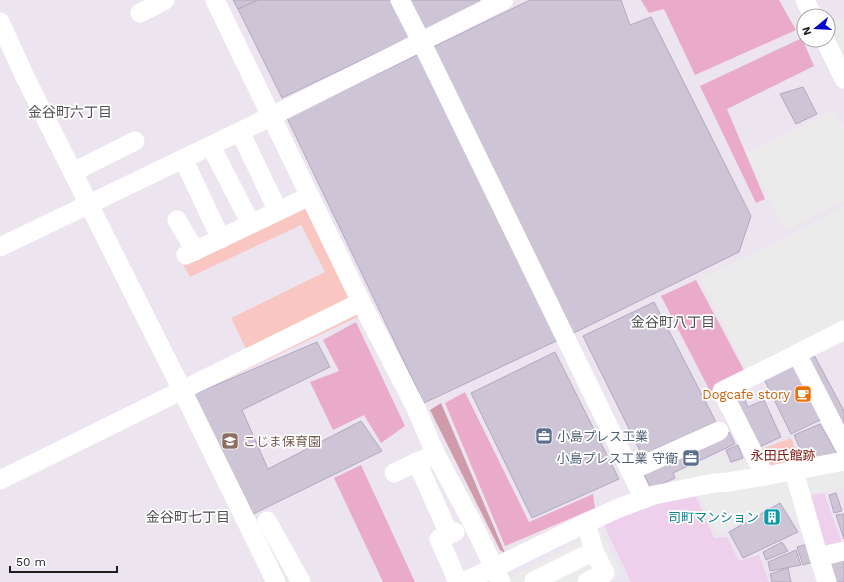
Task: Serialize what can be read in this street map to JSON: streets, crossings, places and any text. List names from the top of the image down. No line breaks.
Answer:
{"districts":["金谷町六丁目","金谷町八丁目","金谷町七丁目"],"parks":["永田氏館跡"],"places":{"cafe":["Dogcafe story"],"office":["小島プレス工業","小島プレス工業 守衛"],"school or university":["こじま保育園"],"building":["司町マンション"]},"scale_bar":"50 m","north":"left"}
